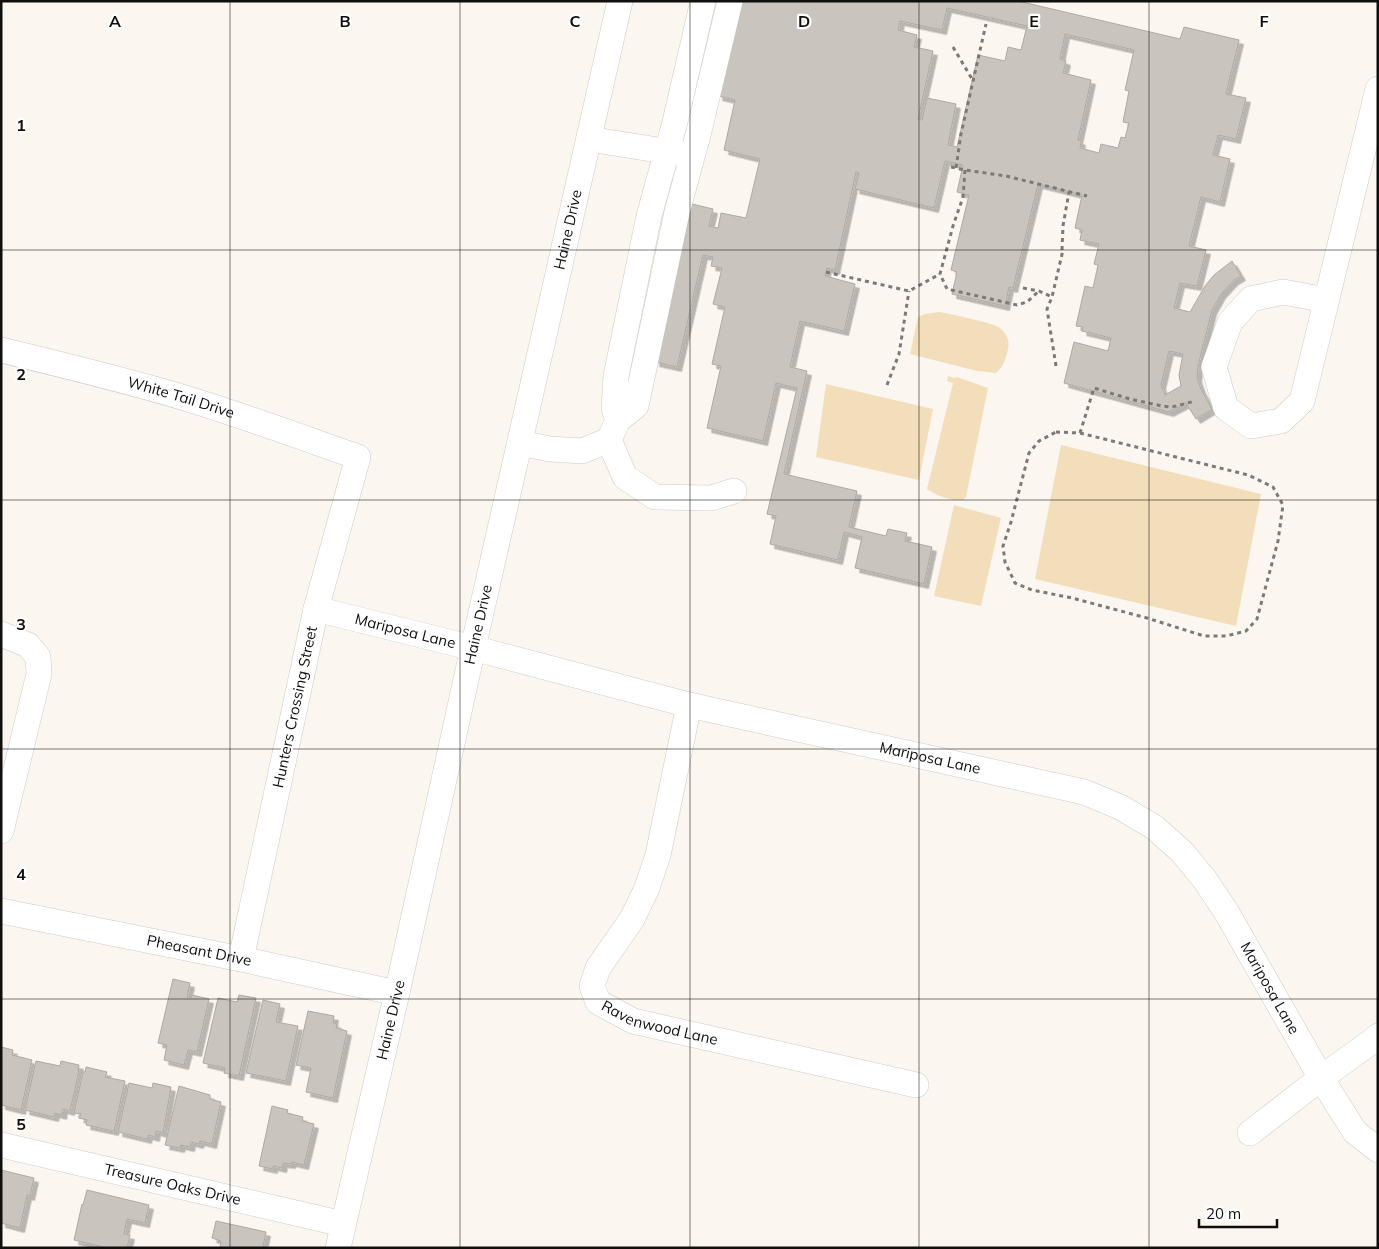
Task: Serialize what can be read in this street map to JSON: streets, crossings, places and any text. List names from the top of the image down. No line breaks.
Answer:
{"streets":{"street":["Haine Drive","White Tail Drive","Mariposa Lane","Hunters Crossing Street","Pheasant Drive","Ravenwood Lane","Treasure Oaks Drive"]},"crossings":[["Haine Drive","Mariposa Lane"],["Haine Drive","Pheasant Drive"],["Haine Drive","Treasure Oaks Drive"],["White Tail Drive","Hunters Crossing Street"],["Mariposa Lane","Hunters Crossing Street"],["Mariposa Lane","Ravenwood Lane"],["Hunters Crossing Street","Pheasant Drive"]],"scale_bar":"20 m","grid":{"columns":["A","B","C","D","E","F"],"rows":["1","2","3","4","5"]}}
